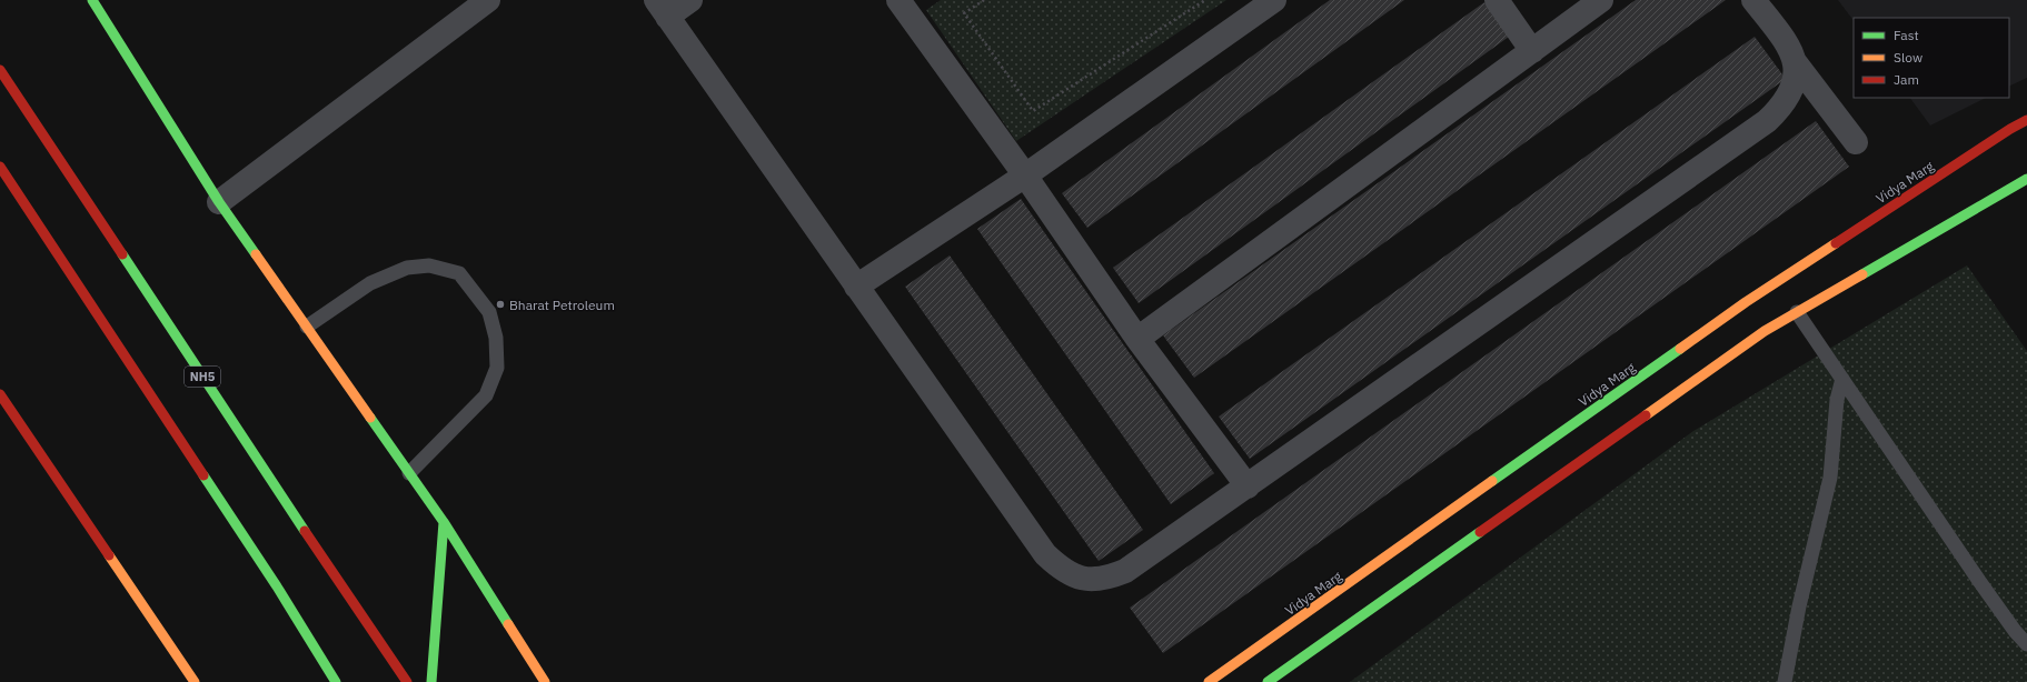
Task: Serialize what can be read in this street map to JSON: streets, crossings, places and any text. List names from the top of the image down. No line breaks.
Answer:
{"streets":{"main road":["Vidya Marg","NH5"]},"places":["Bharat Petroleum"],"legend":["Fast","Slow","Jam"]}
